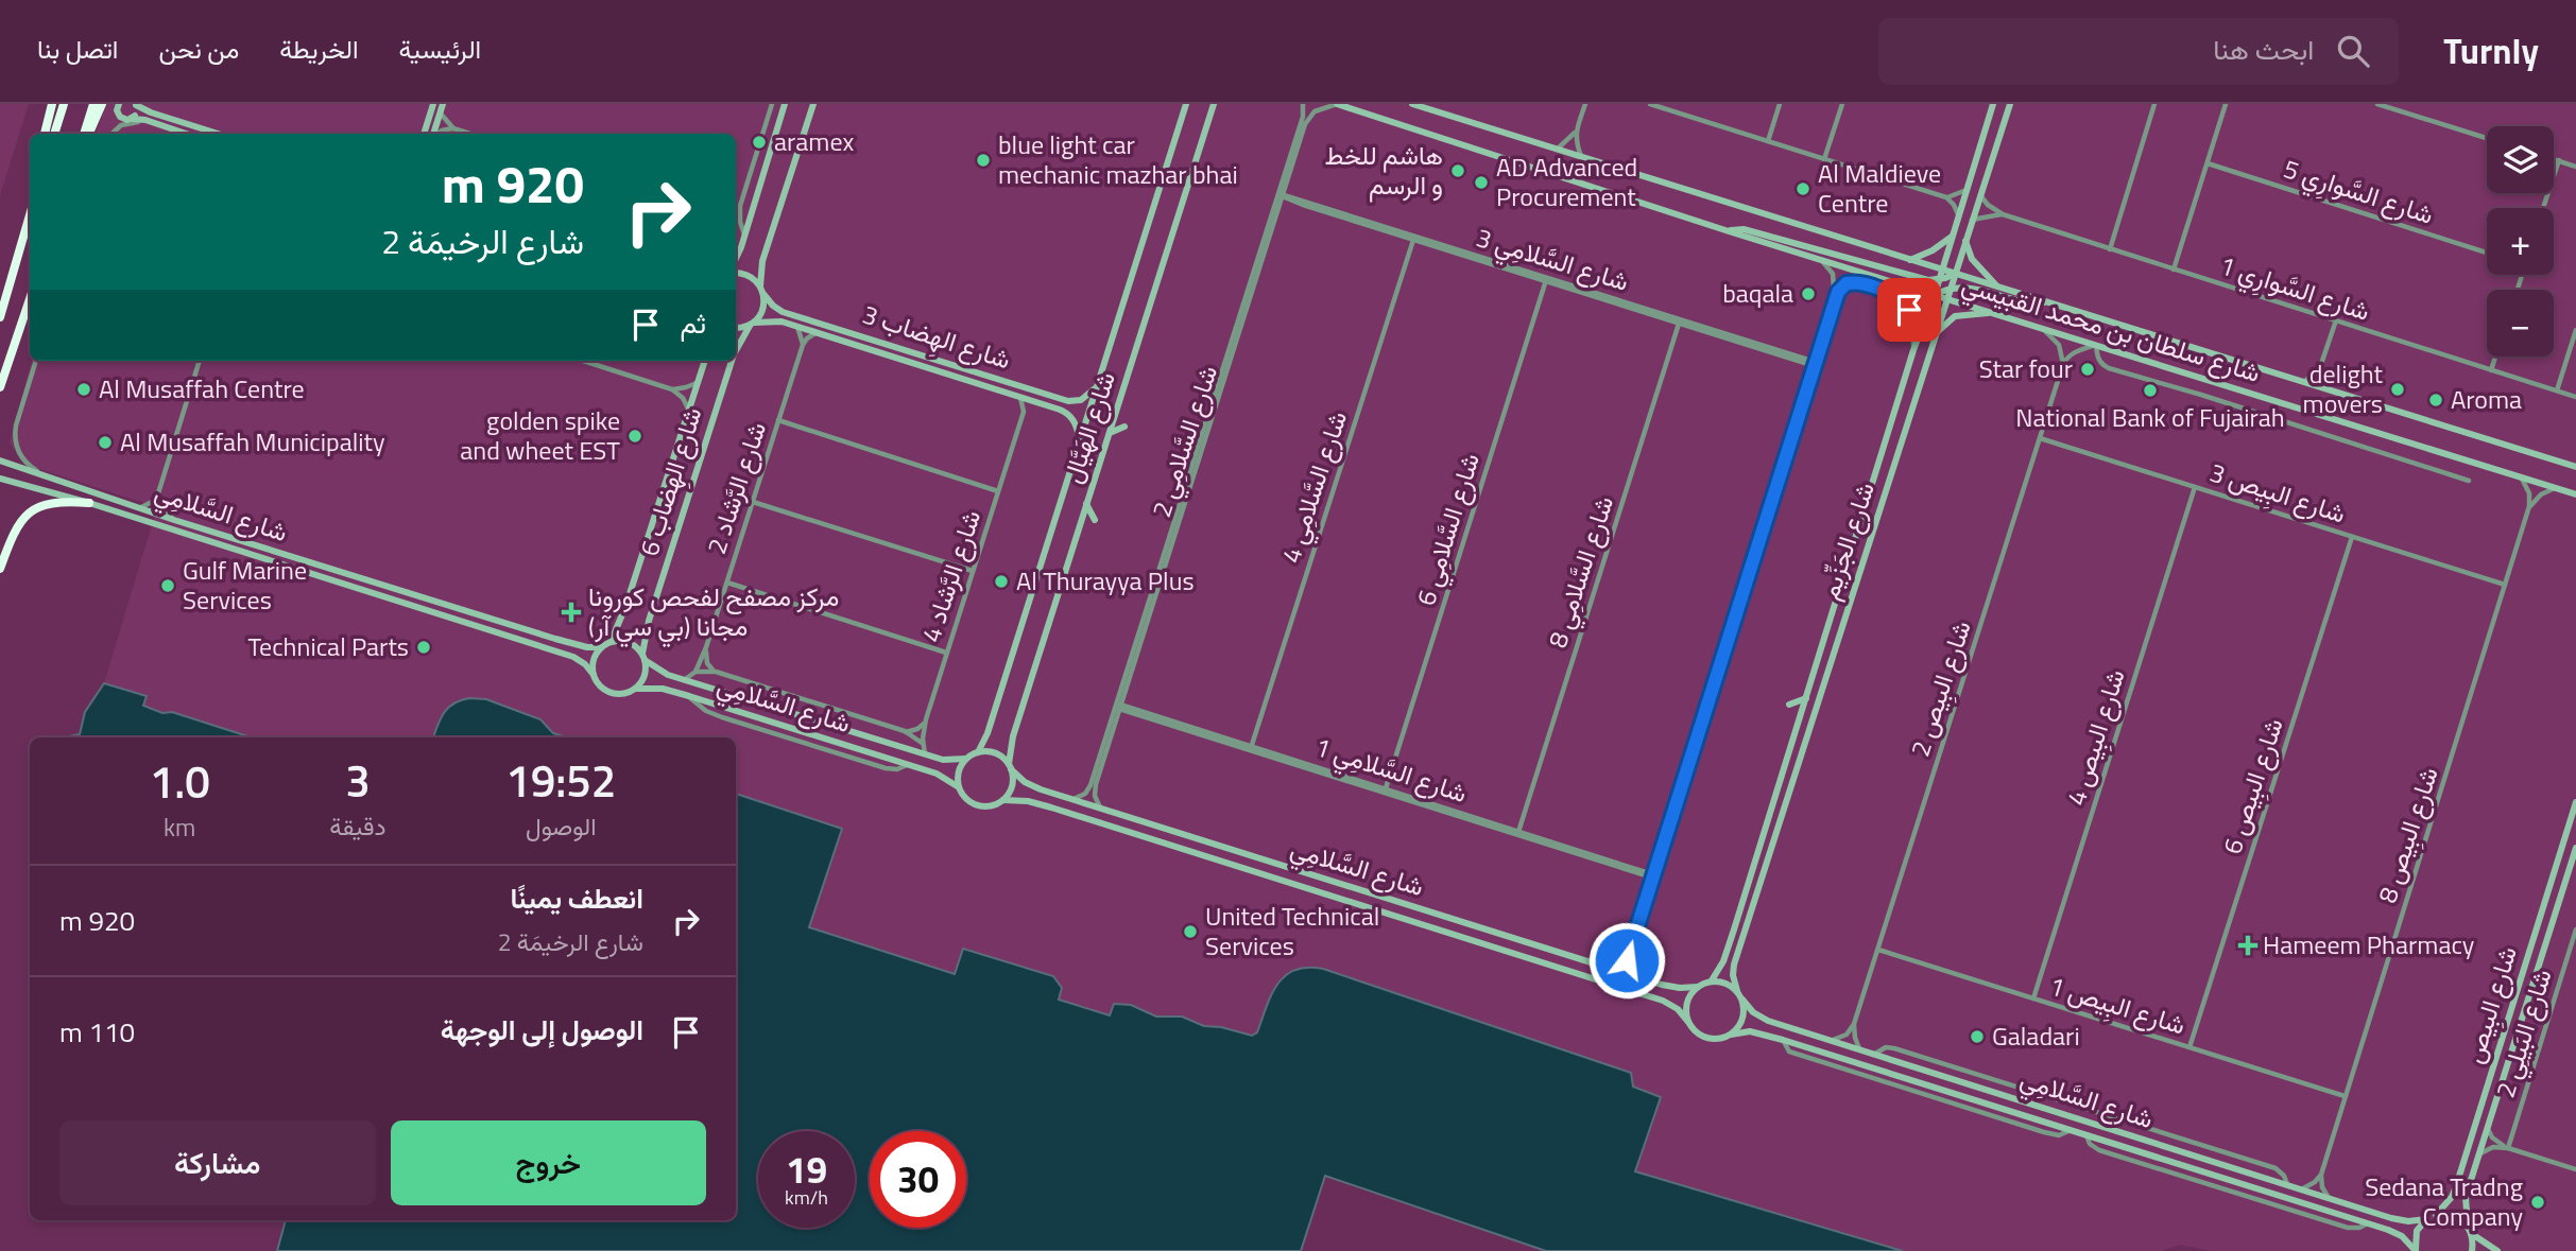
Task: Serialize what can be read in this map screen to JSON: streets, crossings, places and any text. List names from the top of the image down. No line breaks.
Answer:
{"streets":{"street":["شارع السَّوارِي 5","شارع السَّلامِي 3","شارع السَّوارِي 1","شارع سلطان بن محمد القبيسي","شارع الهِضاب 3","شارع الهَيَّال","شارع السَّلامِي 2","شارع الهِضاب 6","شارع السَّلامِي 4","شارع الرَّشاد 2","شارع البِيص 3","شارع السَّلامِي","شارع السَّلامِي 6","شارع الجَزِّيم","شارع السَّلامِي 8","شارع الرَّشاد 4","شارع البِيص 2","شارع البِيص 4","شارع السَّلامِي 1","شارع البِيص 6","شارع البِيص 8","شارع البِيص","شارع البِيص 1","شارع البَيلِي 2"]},"crossings":[["شارع السَّلامِي 3","شارع السَّلامِي 2"],["شارع السَّلامِي 3","شارع السَّلامِي 4"],["شارع السَّلامِي 3","شارع السَّلامِي 6"],["شارع السَّلامِي 3","شارع السَّلامِي 8"],["شارع السَّوارِي 1","شارع الجَزِّيم"],["شارع سلطان بن محمد القبيسي","شارع السَّلامِي 2"],["شارع سلطان بن محمد القبيسي","شارع الجَزِّيم"],["شارع الهِضاب 3","شارع الهَيَّال"],["شارع الهِضاب 3","شارع الهِضاب 6"],["شارع الهِضاب 3","شارع الرَّشاد 2"],["شارع الهَيَّال","شارع السَّلامِي"],["شارع السَّلامِي 2","شارع السَّلامِي"],["شارع السَّلامِي 2","شارع السَّلامِي 1"],["شارع الهِضاب 6","شارع السَّلامِي"],["شارع السَّلامِي 4","شارع السَّلامِي 1"],["شارع الرَّشاد 2","شارع السَّلامِي"],["شارع البِيص 3","شارع البِيص 2"],["شارع البِيص 3","شارع البِيص 4"],["شارع البِيص 3","شارع البِيص 6"],["شارع البِيص 3","شارع البِيص 8"],["شارع السَّلامِي","شارع الجَزِّيم"],["شارع السَّلامِي","شارع الرَّشاد 4"],["شارع السَّلامِي 6","شارع السَّلامِي 1"],["شارع السَّلامِي 8","شارع السَّلامِي 1"],["شارع البِيص 2","شارع البِيص 1"],["شارع البِيص 4","شارع البِيص 1"],["شارع البِيص 6","شارع البِيص 1"],["شارع البِيص 8","شارع البِيص 1"]],"places":{"other":["aramex","blue light car mechanic mazhar bhai","هاشم للخط و الرسم","AD Advanced Procurement","Al Maldieve Centre","baqala","Star four","Al Musaffah Centre","delight movers","National Bank of Fujairah","Aroma","golden spike and wheet EST","Al Musaffah Municipality","Al Thurayya Plus","Gulf Marine Services","Technical Parts","United Technical Services","Galadari","Sedana Tradng Company"],"health":["مركز مصفح لفحص كورونا (بي سي آر) مجانا","Hameem Pharmacy"]},"page":{"header":"Turnly","search":"ابحث هنا","nav":["الرئيسية","الخريطة","من نحن","اتصل بنا"],"map_buttons":["+","−"],"turn":["920 m","شارع الرخيمَة 2"],"then":"ثم","eta":["19:52","الوصول","3","دقيقة","1.0","km"],"list":[{"name":"انعطف يمينًا","note":"شارع الرخيمَة 2","value":"920 m"},{"name":"الوصول إلى الوجهة","value":"110 m"}],"buttons":["خروج","مشاركة"],"speed":"19 km/h","limit":"30"}}
